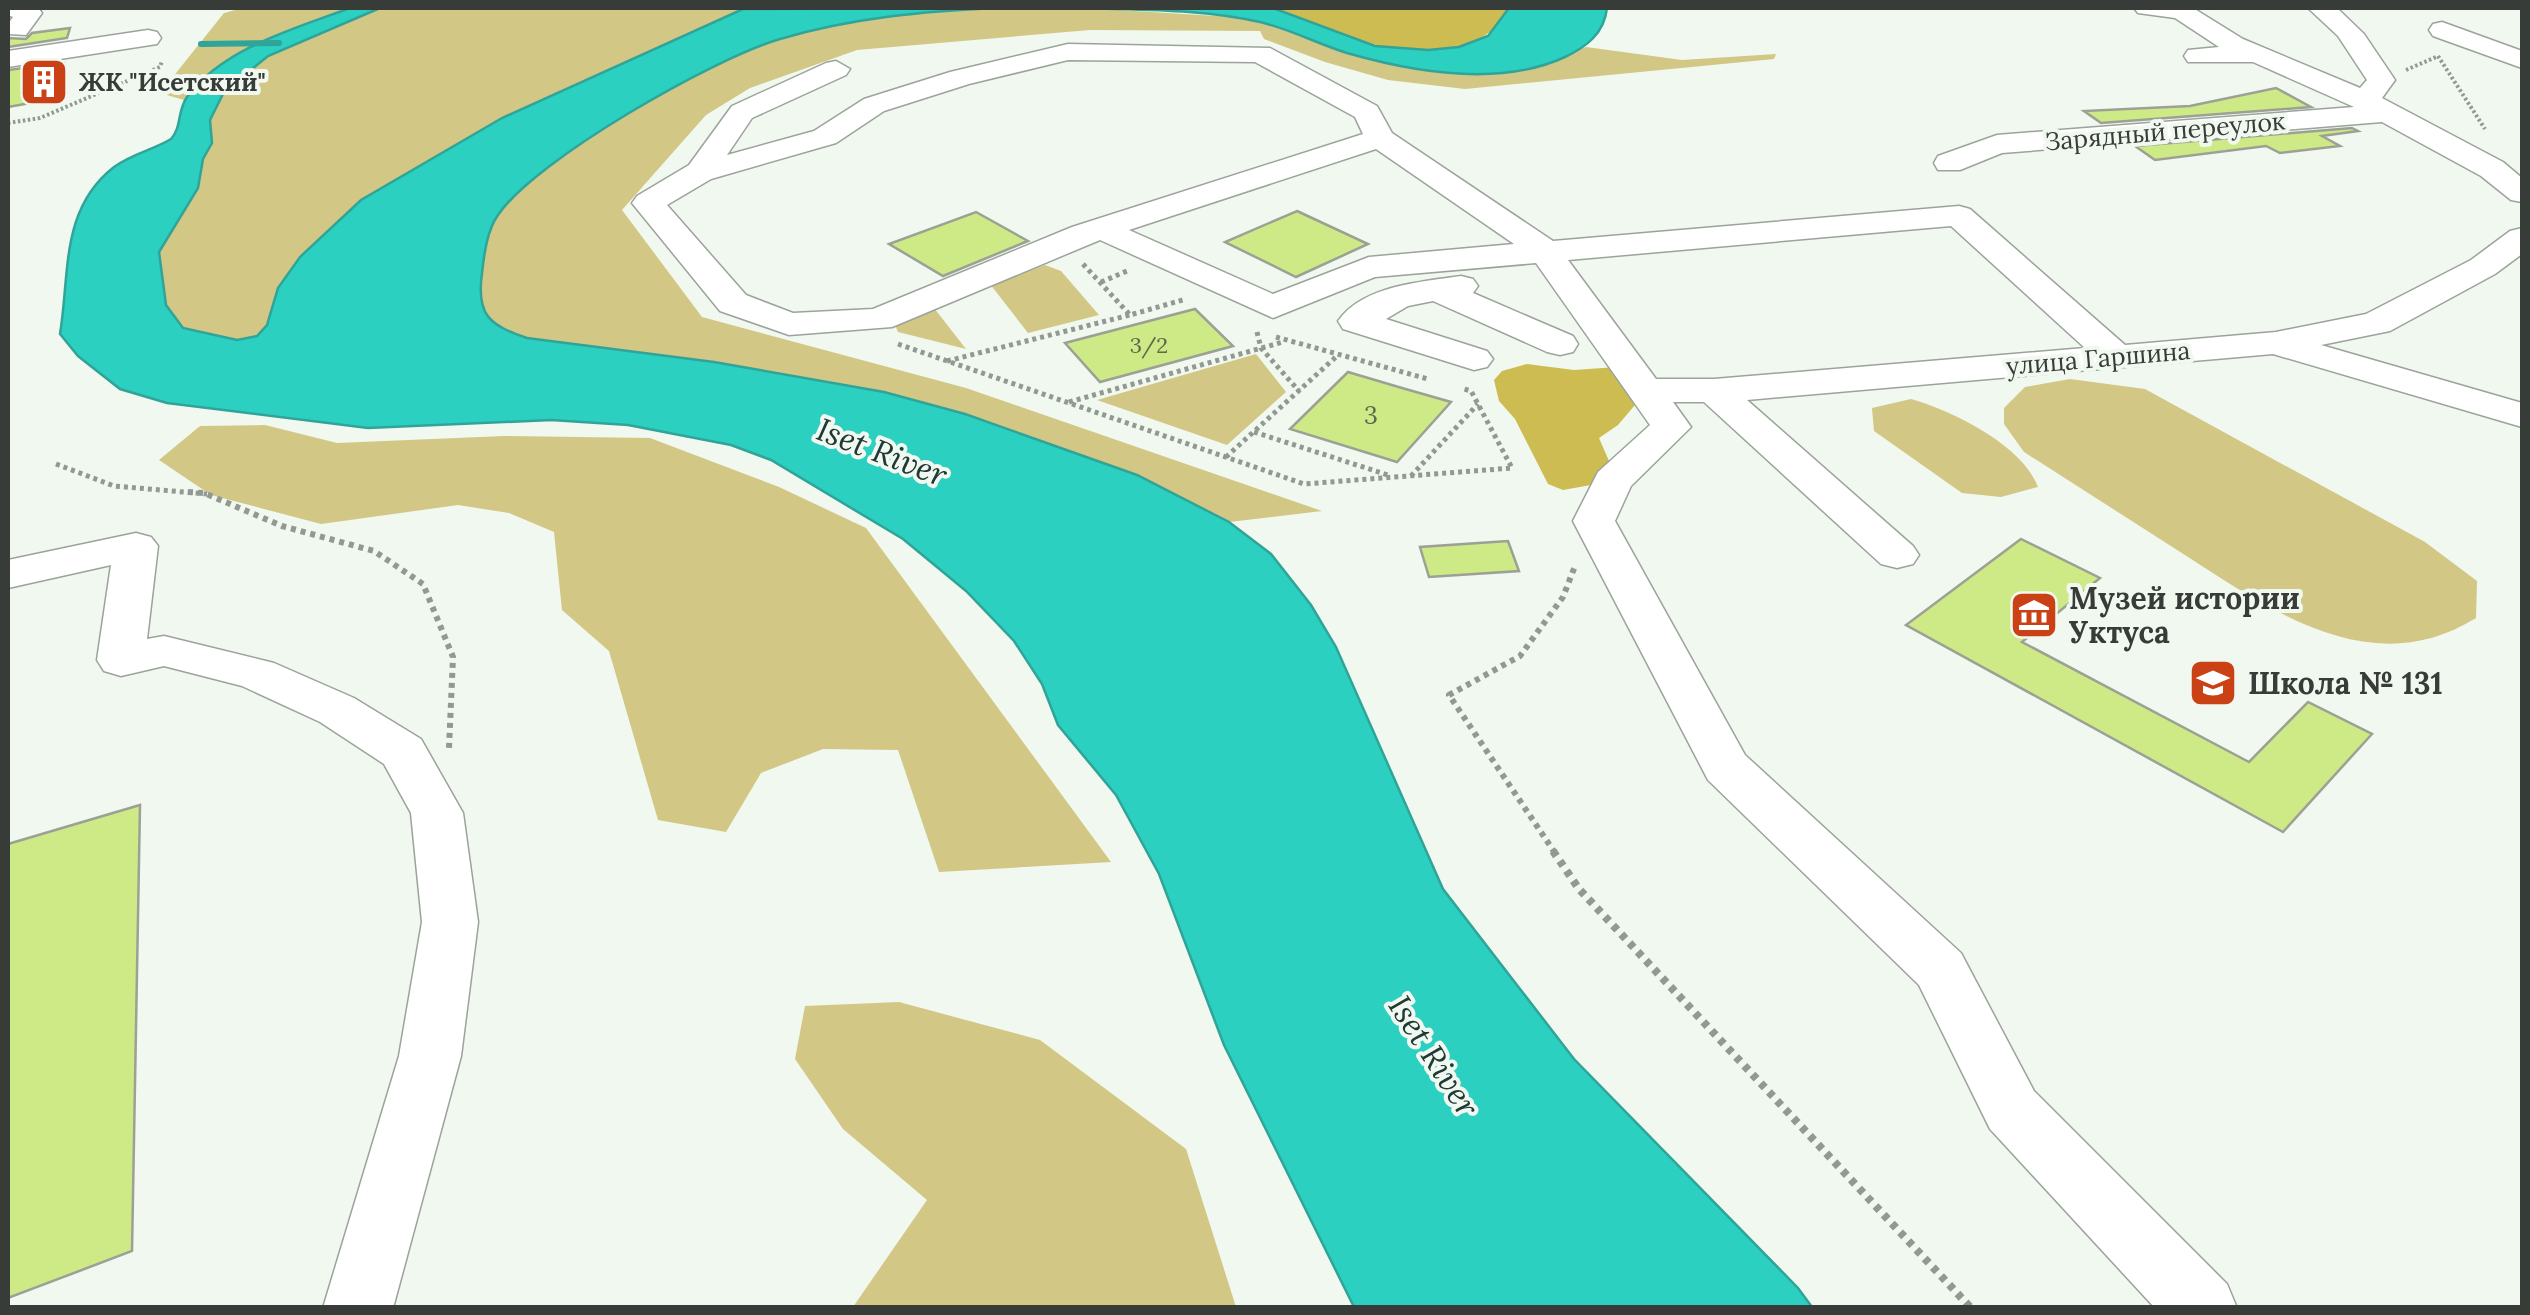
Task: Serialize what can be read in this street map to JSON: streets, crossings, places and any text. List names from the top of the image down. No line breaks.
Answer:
{"streets":{"street":["Зарядный переулок","улица Гаршина"]},"water":["Iset River"],"places":{"building":["ЖК \"Исетский\""],"museum":["Музей истории Уктуса"],"school or university":["Школа № 131"]},"house_numbers":["3/2","3"]}
